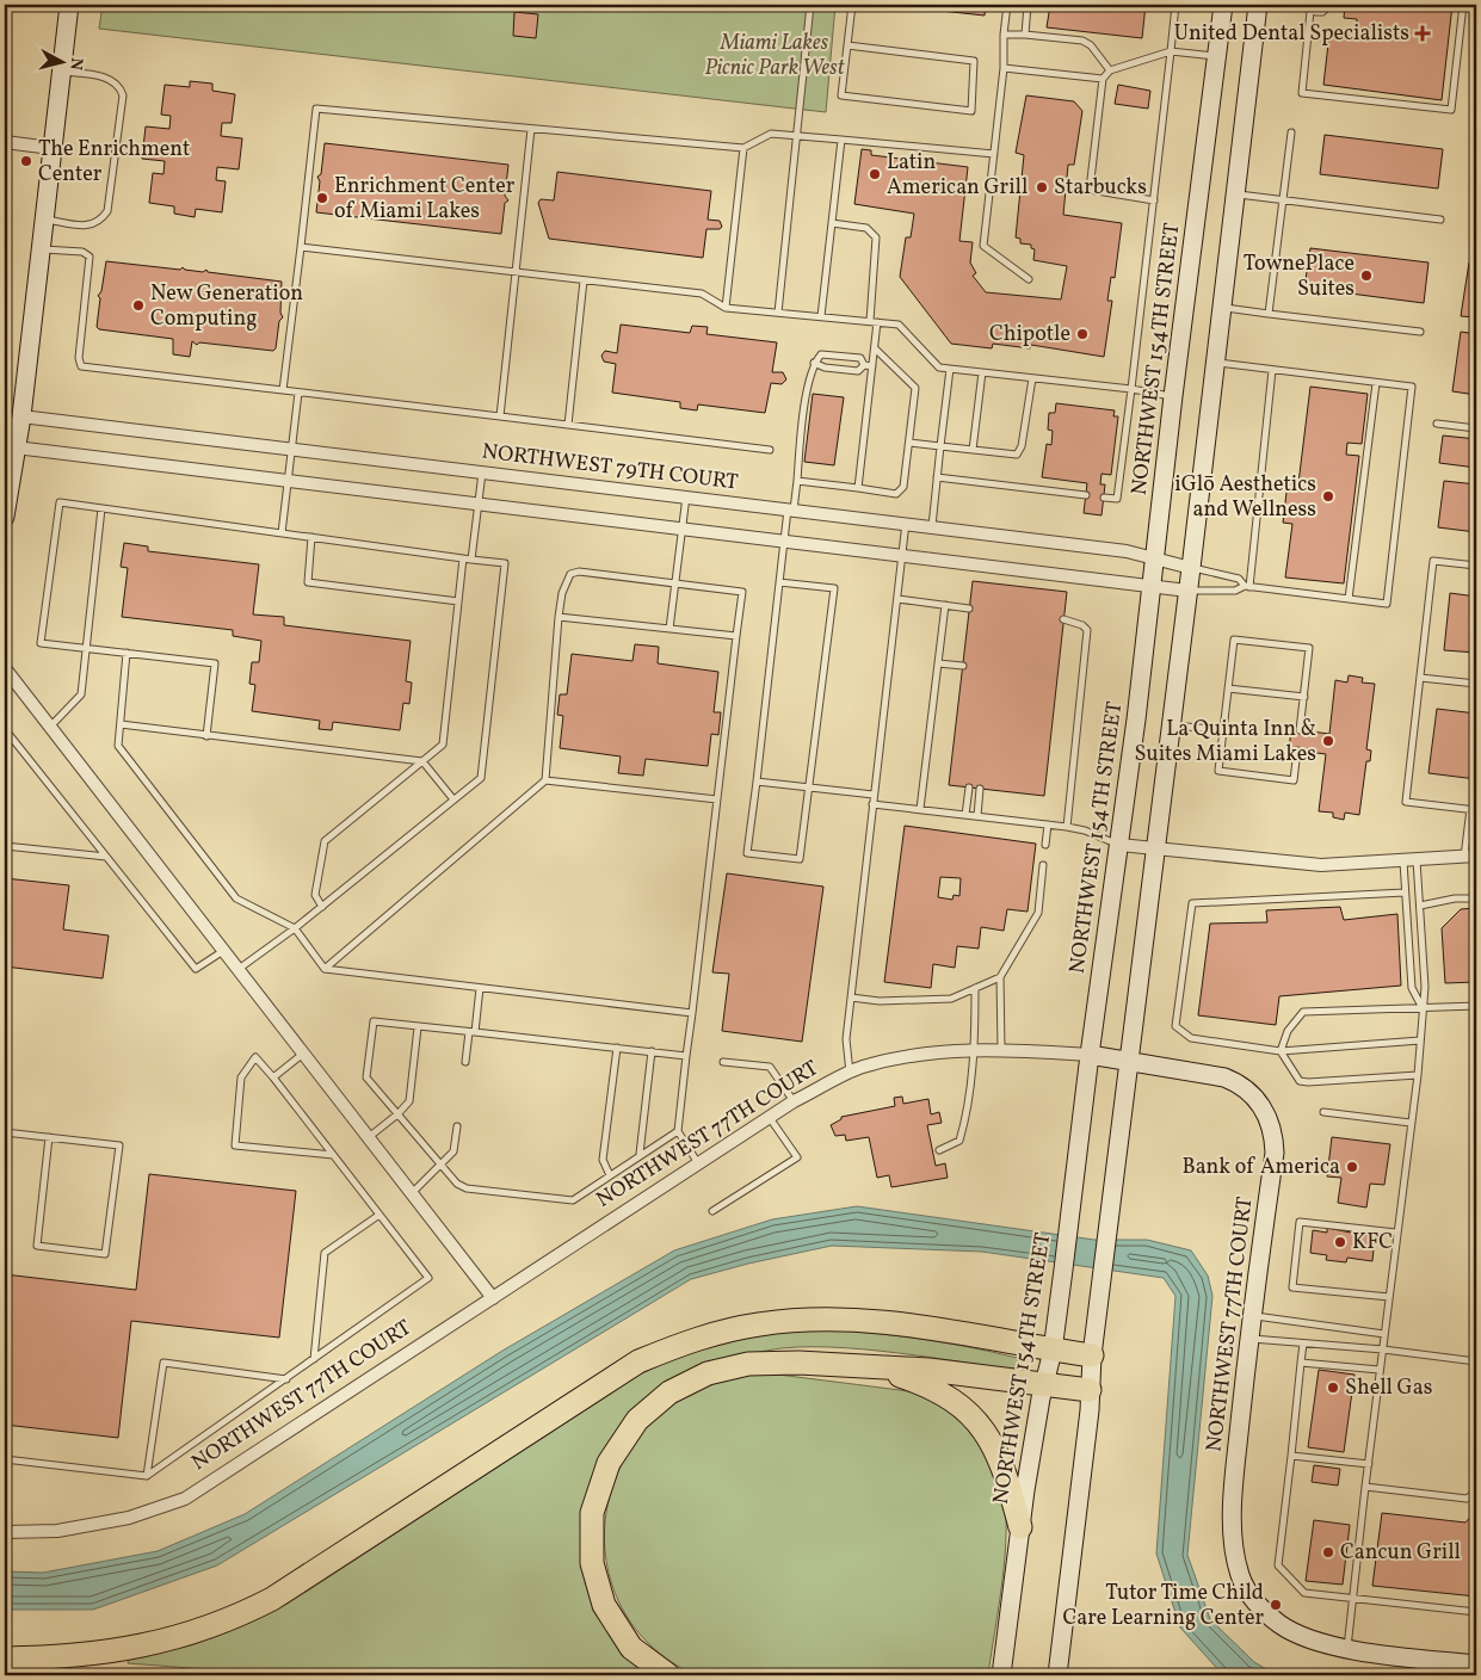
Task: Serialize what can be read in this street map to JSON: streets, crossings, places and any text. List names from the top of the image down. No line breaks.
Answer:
{"streets":{"main road":["NORTHWEST 154TH STREET","NORTHWEST 77TH COURT"],"street":["NORTHWEST 79TH COURT"]},"crossings":[["NORTHWEST 154TH STREET","NORTHWEST 79TH COURT"],["NORTHWEST 154TH STREET","NORTHWEST 77TH COURT"]],"parks":["Miami Lakes Picnic Park West"],"places":{"health":["United Dental Specialists"],"other":["The Enrichment Center","Latin American Grill","Starbucks","Enrichment Center of Miami Lakes","TownePlace Suites","New Generation Computing","Chipotle","iGlō Aesthetics and Wellness","La Quinta Inn & Suites Miami Lakes","Bank of America","KFC","Shell Gas","Cancun Grill","Tutor Time Child Care Learning Center"]},"north":"right"}
